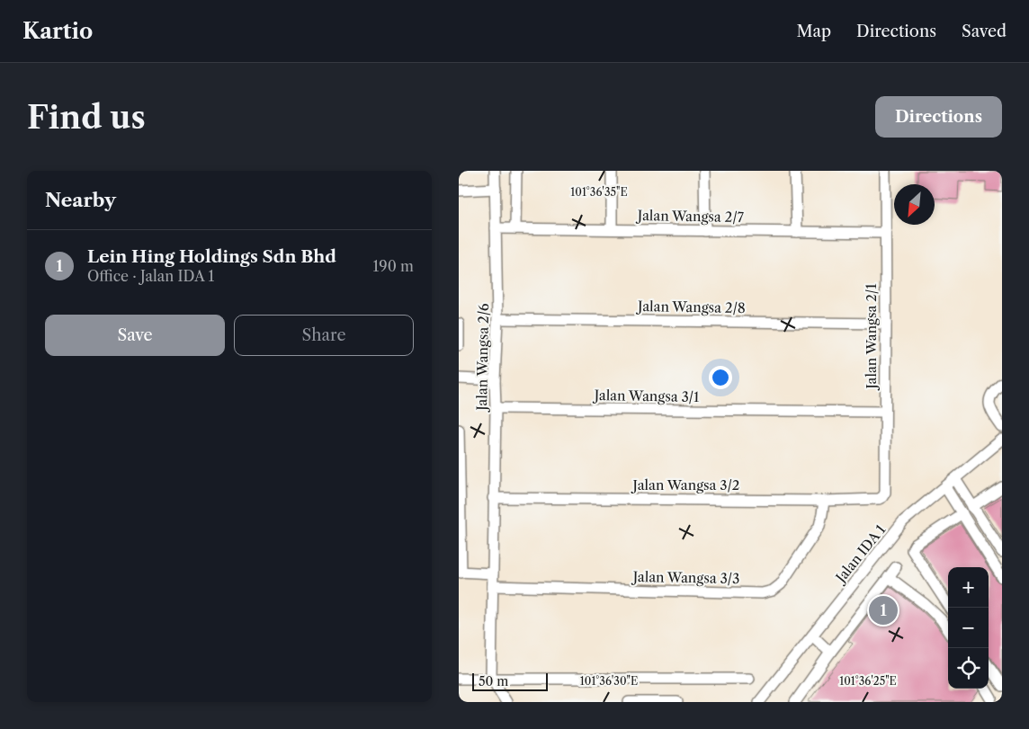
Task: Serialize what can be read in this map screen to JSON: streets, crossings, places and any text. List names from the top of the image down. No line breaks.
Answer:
{"streets":{"street":["Jalan Wangsa 2/7","Jalan Wangsa 2/8","Jalan Wangsa 2/1","Jalan Wangsa 2/6","Jalan Wangsa 3/1","Jalan Wangsa 3/2","Jalan IDA 1","Jalan Wangsa 3/3"]},"crossings":[["Jalan Wangsa 2/7","Jalan Wangsa 2/1"],["Jalan Wangsa 2/7","Jalan Wangsa 2/6"],["Jalan Wangsa 2/8","Jalan Wangsa 2/1"],["Jalan Wangsa 2/8","Jalan Wangsa 2/6"],["Jalan Wangsa 2/1","Jalan Wangsa 3/1"],["Jalan Wangsa 2/1","Jalan Wangsa 3/2"],["Jalan Wangsa 2/6","Jalan Wangsa 3/1"],["Jalan Wangsa 2/6","Jalan Wangsa 3/2"],["Jalan Wangsa 2/6","Jalan Wangsa 3/3"],["Jalan Wangsa 3/2","Jalan Wangsa 3/3"]],"scale_bar":"50 m","north":"bottom left","page":{"header":"Kartio","nav":["Map","Directions","Saved"],"buttons":["Directions",["Save","Share"]],"title":"Find us","heading":"Nearby","list":[{"mark":"1","name":"Lein Hing Holdings Sdn Bhd","note":"Office · Jalan IDA 1","value":"190 m"}],"map_buttons":["+","−"],"pins":"1","scale":"50 m"},"coordinates":["101°36'35\"E","101°36'30\"E","101°36'25\"E"]}
